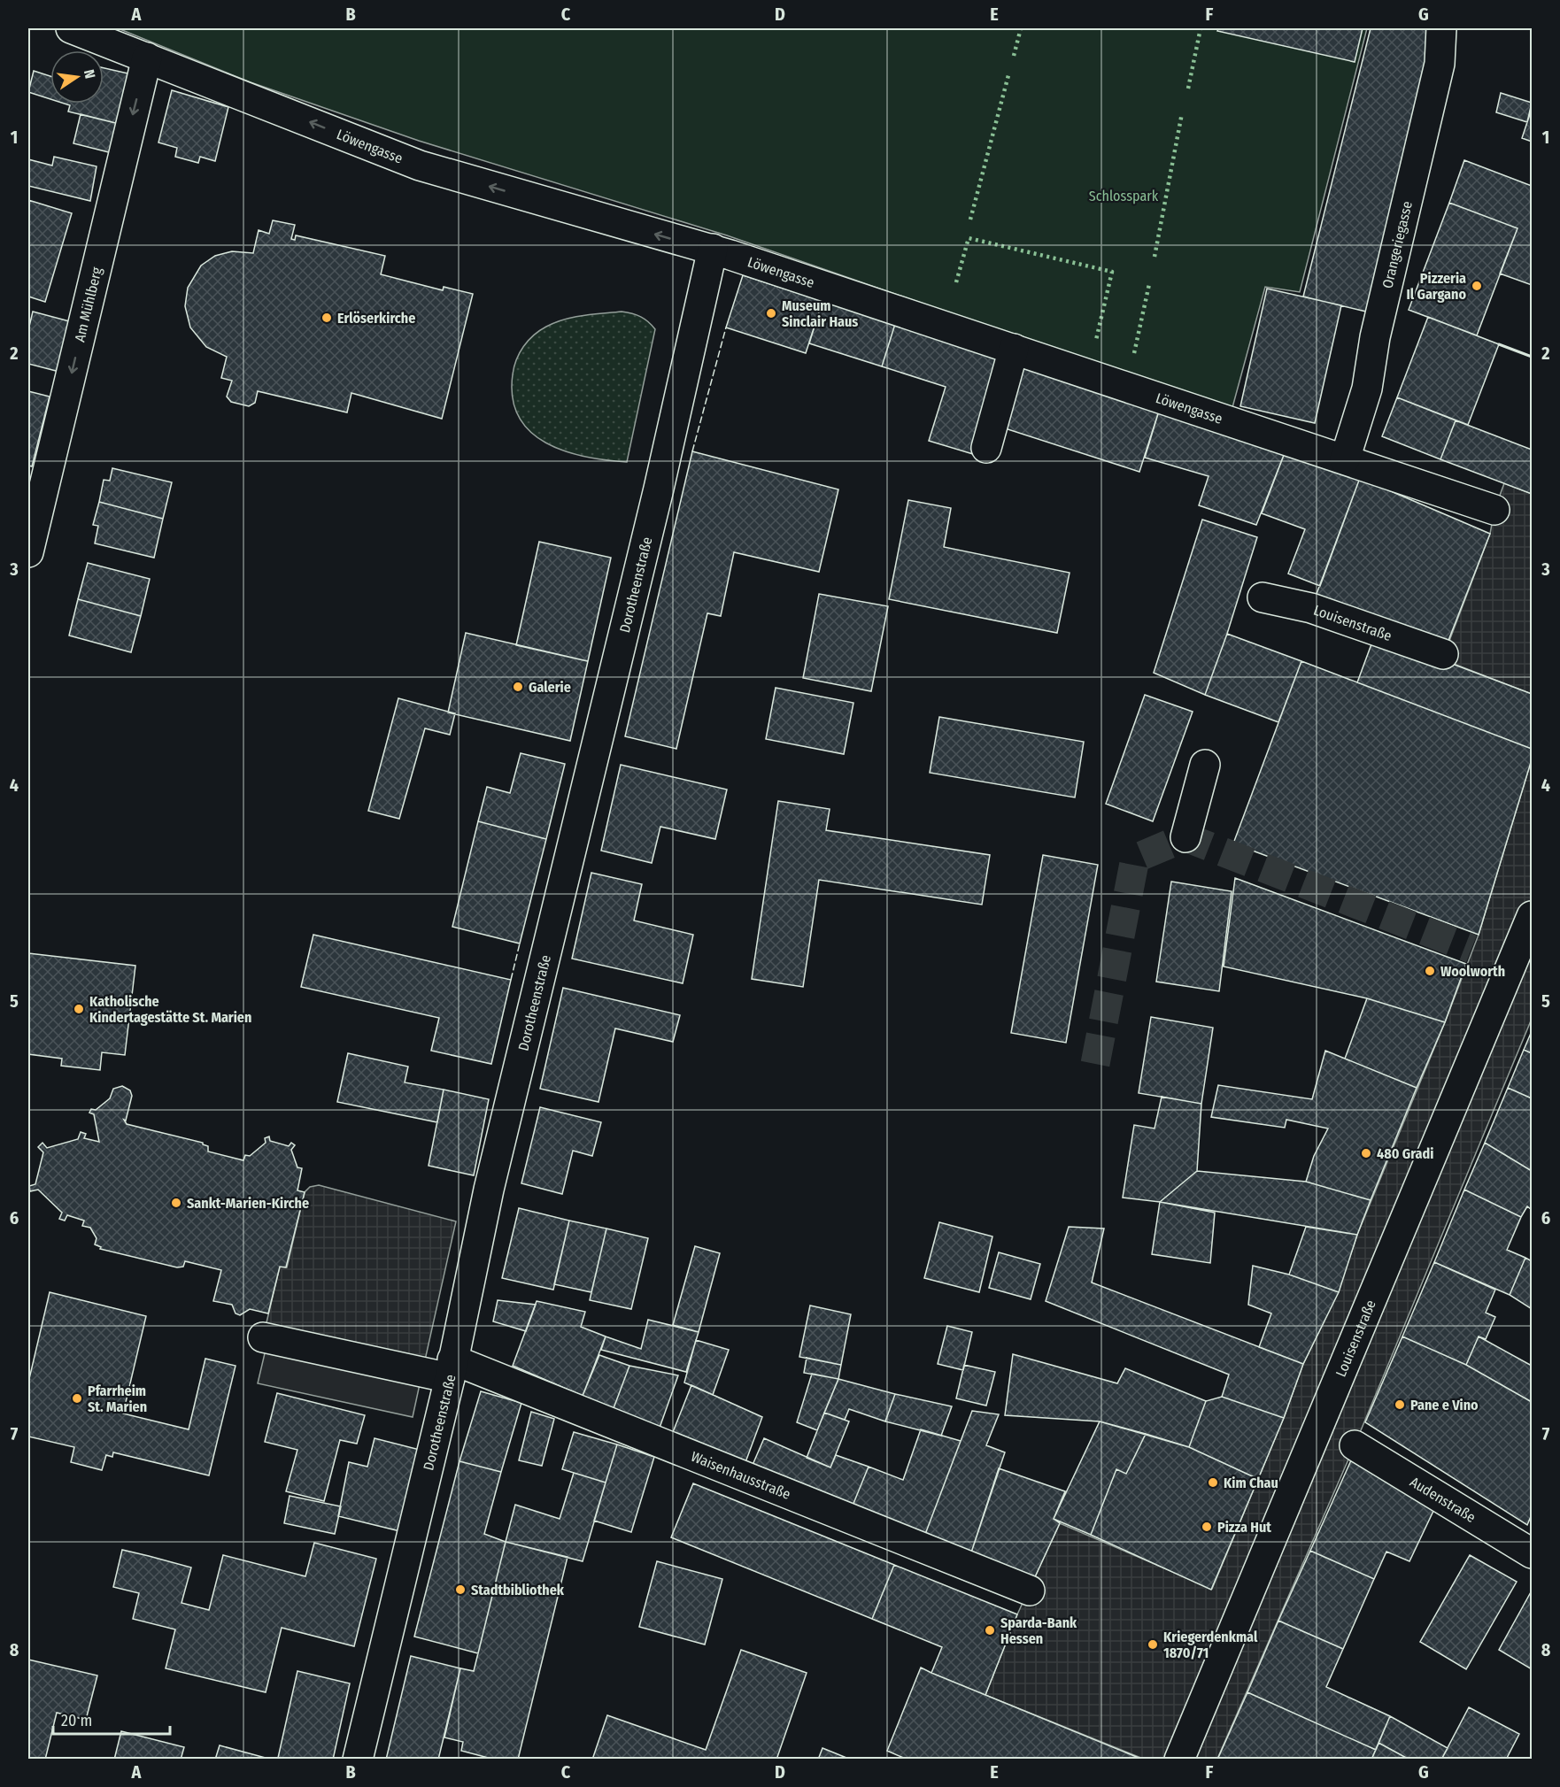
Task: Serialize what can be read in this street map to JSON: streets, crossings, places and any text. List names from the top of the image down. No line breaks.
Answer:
{"streets":{"street":["Löwengasse","Orangeriegasse","Am Mühlberg","Dorotheenstraße","Louisenstraße","Waisenhausstraße","Audenstraße"]},"crossings":[["Löwengasse","Orangeriegasse"],["Löwengasse","Am Mühlberg"],["Löwengasse","Dorotheenstraße"],["Dorotheenstraße","Waisenhausstraße"]],"one_way":["Löwengasse","Am Mühlberg"],"parks":["Schlosspark"],"places":["Pizzeria Il Gargano","Museum Sinclair Haus","Erlöserkirche","Galerie","Woolworth","Katholische Kindertagestätte St. Marien","480 Gradi","Sankt-Marien-Kirche","Pfarrheim St. Marien","Pane e Vino","Kim Chau","Pizza Hut","Stadtbibliothek","Sparda-Bank Hessen","Kriegerdenkmal 1870/71"],"scale_bar":"20 m","north":"right","grid":{"columns":["A","B","C","D","E","F","G"],"rows":["1","2","3","4","5","6","7","8"]}}
